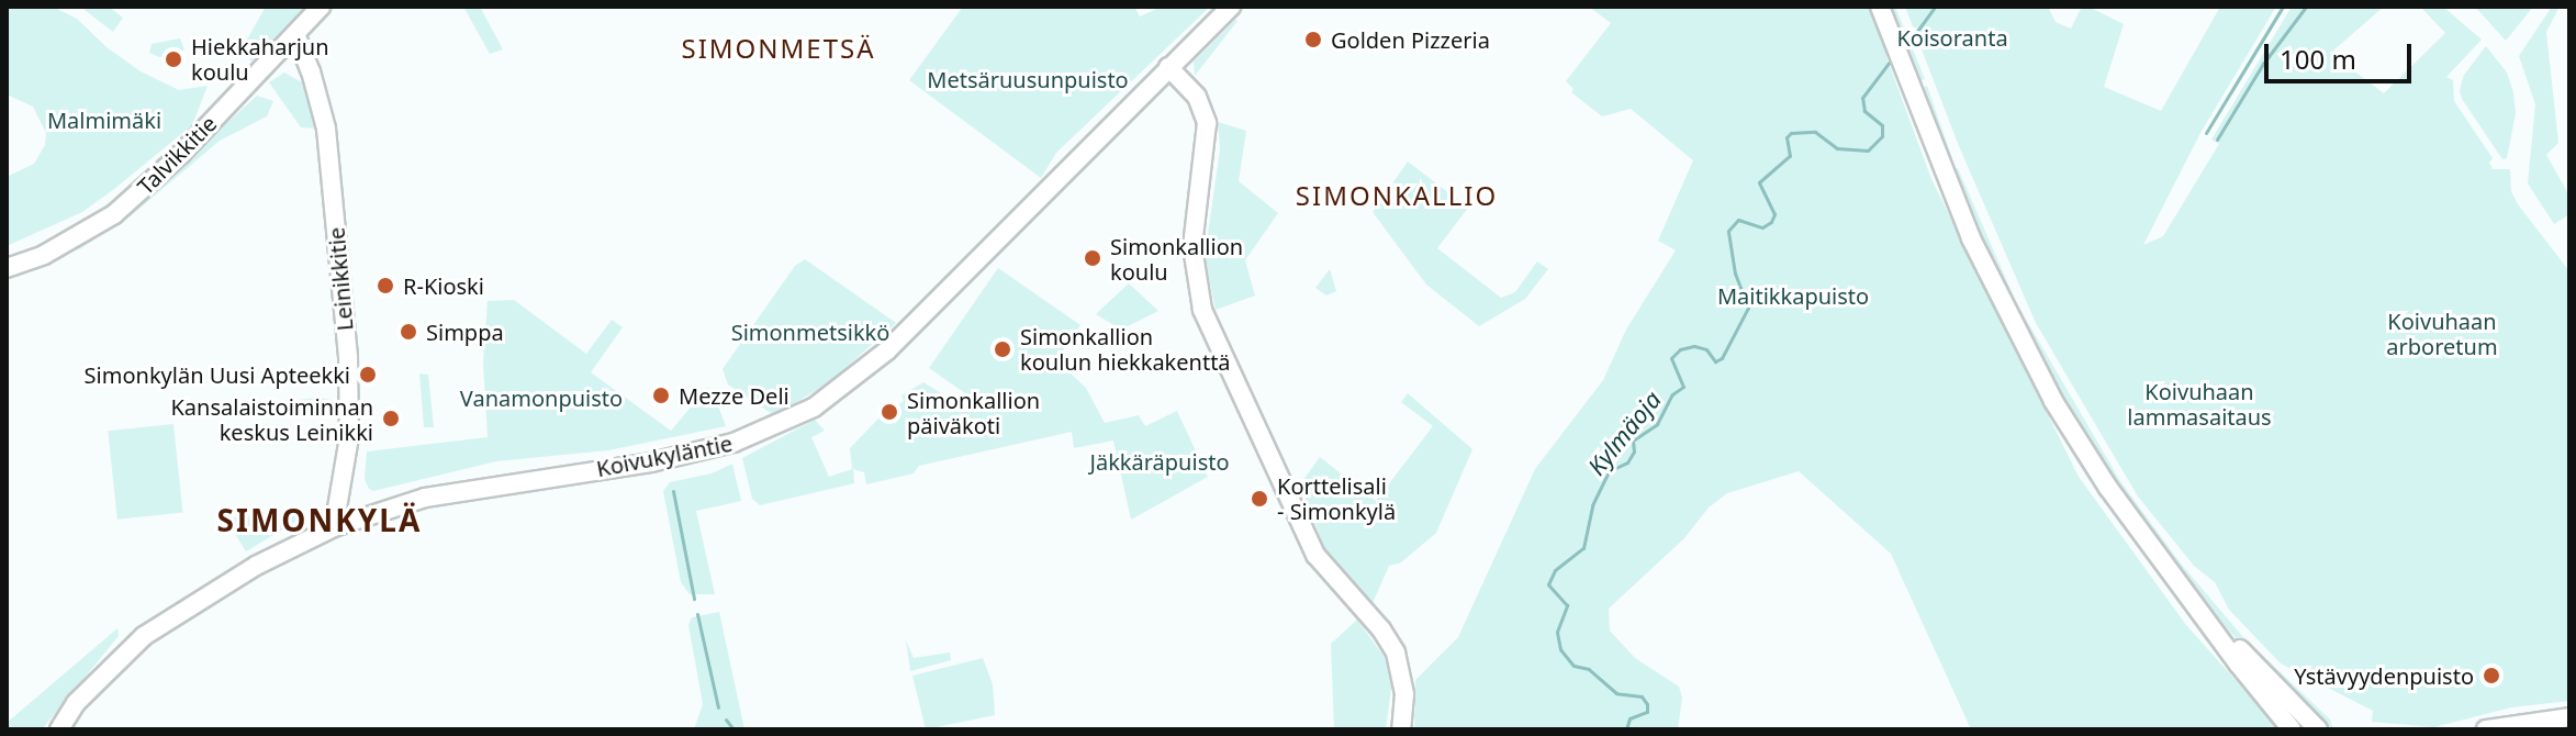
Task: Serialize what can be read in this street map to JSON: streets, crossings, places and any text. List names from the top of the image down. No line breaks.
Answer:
{"streets":{"main road":["Talvikkitie","Leinikkitie","Koivukyläntie"]},"crossings":[["Talvikkitie","Leinikkitie"],["Leinikkitie","Koivukyläntie"]],"districts":["SIMONMETSÄ","SIMONKALLIO","SIMONKYLÄ"],"water":["Kylmäoja"],"parks":["Koisoranta","Metsäruusunpuisto","Malmimäki","Maitikkapuisto","Koivuhaan arboretum","Simonmetsikkö","Koivuhaan lammasaitaus","Vanamonpuisto","Jäkkäräpuisto"],"places":["Golden Pizzeria","Hiekkaharjun koulu","Simonkallion koulu","R-Kioski","Simppa","Simonkallion koulun hiekkakenttä","Simonkylän Uusi Apteekki","Mezze Deli","Simonkallion päiväkoti","Kansalaistoiminnan keskus Leinikki","Korttelisali - Simonkylä","Ystävyydenpuisto"],"scale_bar":"100 m"}
